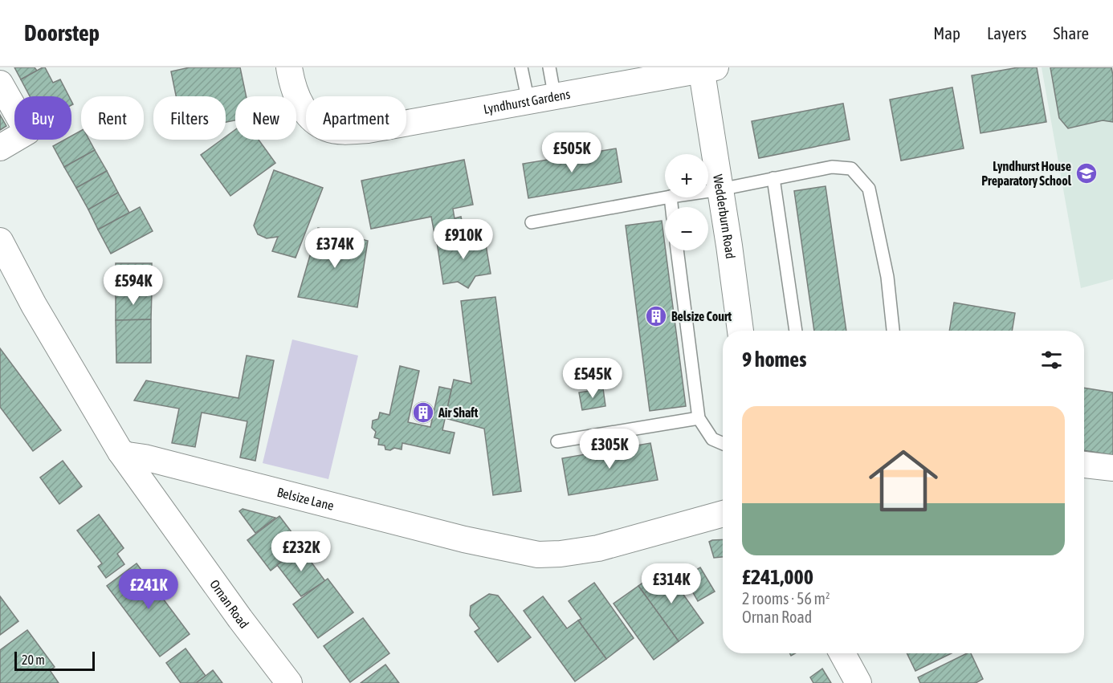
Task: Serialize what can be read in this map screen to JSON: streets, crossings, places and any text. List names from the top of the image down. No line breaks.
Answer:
{"streets":{"street":["Lyndhurst Gardens","Wedderburn Road","Belsize Lane","Ornan Road"]},"crossings":[["Lyndhurst Gardens","Wedderburn Road"],["Belsize Lane","Ornan Road"]],"places":{"school or university":["Lyndhurst House Preparatory School"],"building":["Belsize Court","Air Shaft"]},"scale_bar":"20 m","page":{"header":"Doorstep","nav":["Map","Layers","Share"],"chip":["Buy","Rent","Filters","New","Apartment"],"price":["£505K","£910K","£374K","£594K","£545K","£305K","£232K","£314K","£241K"],"map_buttons":["+","−"],"heading":"9 homes","list":[{"name":"£241,000","note":"2 rooms · 56 m² · Ornan Road"}],"scale":"20 m"}}
